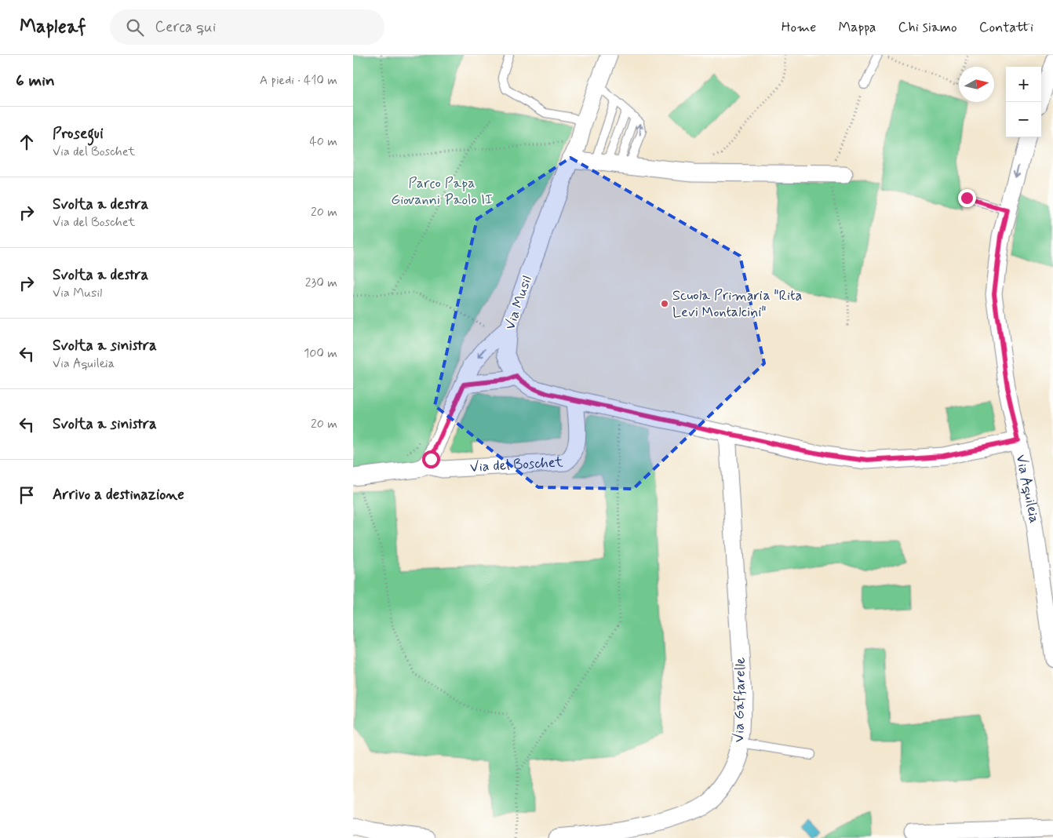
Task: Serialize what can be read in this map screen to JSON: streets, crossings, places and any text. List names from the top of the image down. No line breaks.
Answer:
{"streets":{"street":["Via Musil","Via del Boschet","Via Aquileia","Via Gaffarelle"]},"parks":["Parco Papa Giovanni Paolo II"],"places":["Scuola Primaria \"Rita Levi Montalcini\""],"north":"right","page":{"header":"Mapleaf","search":"Cerca qui","nav":["Home","Mappa","Chi siamo","Contatti"],"heading":["6 min","A piedi · 410 m"],"map_buttons":["+","−"],"list":[["Prosegui","Via del Boschet","40 m"],["Svolta a destra","Via del Boschet","20 m"],["Svolta a destra","Via Musil","230 m"],["Svolta a sinistra","Via Aquileia","100 m"],["Svolta a sinistra","20 m"],"Arrivo a destinazione"]}}
